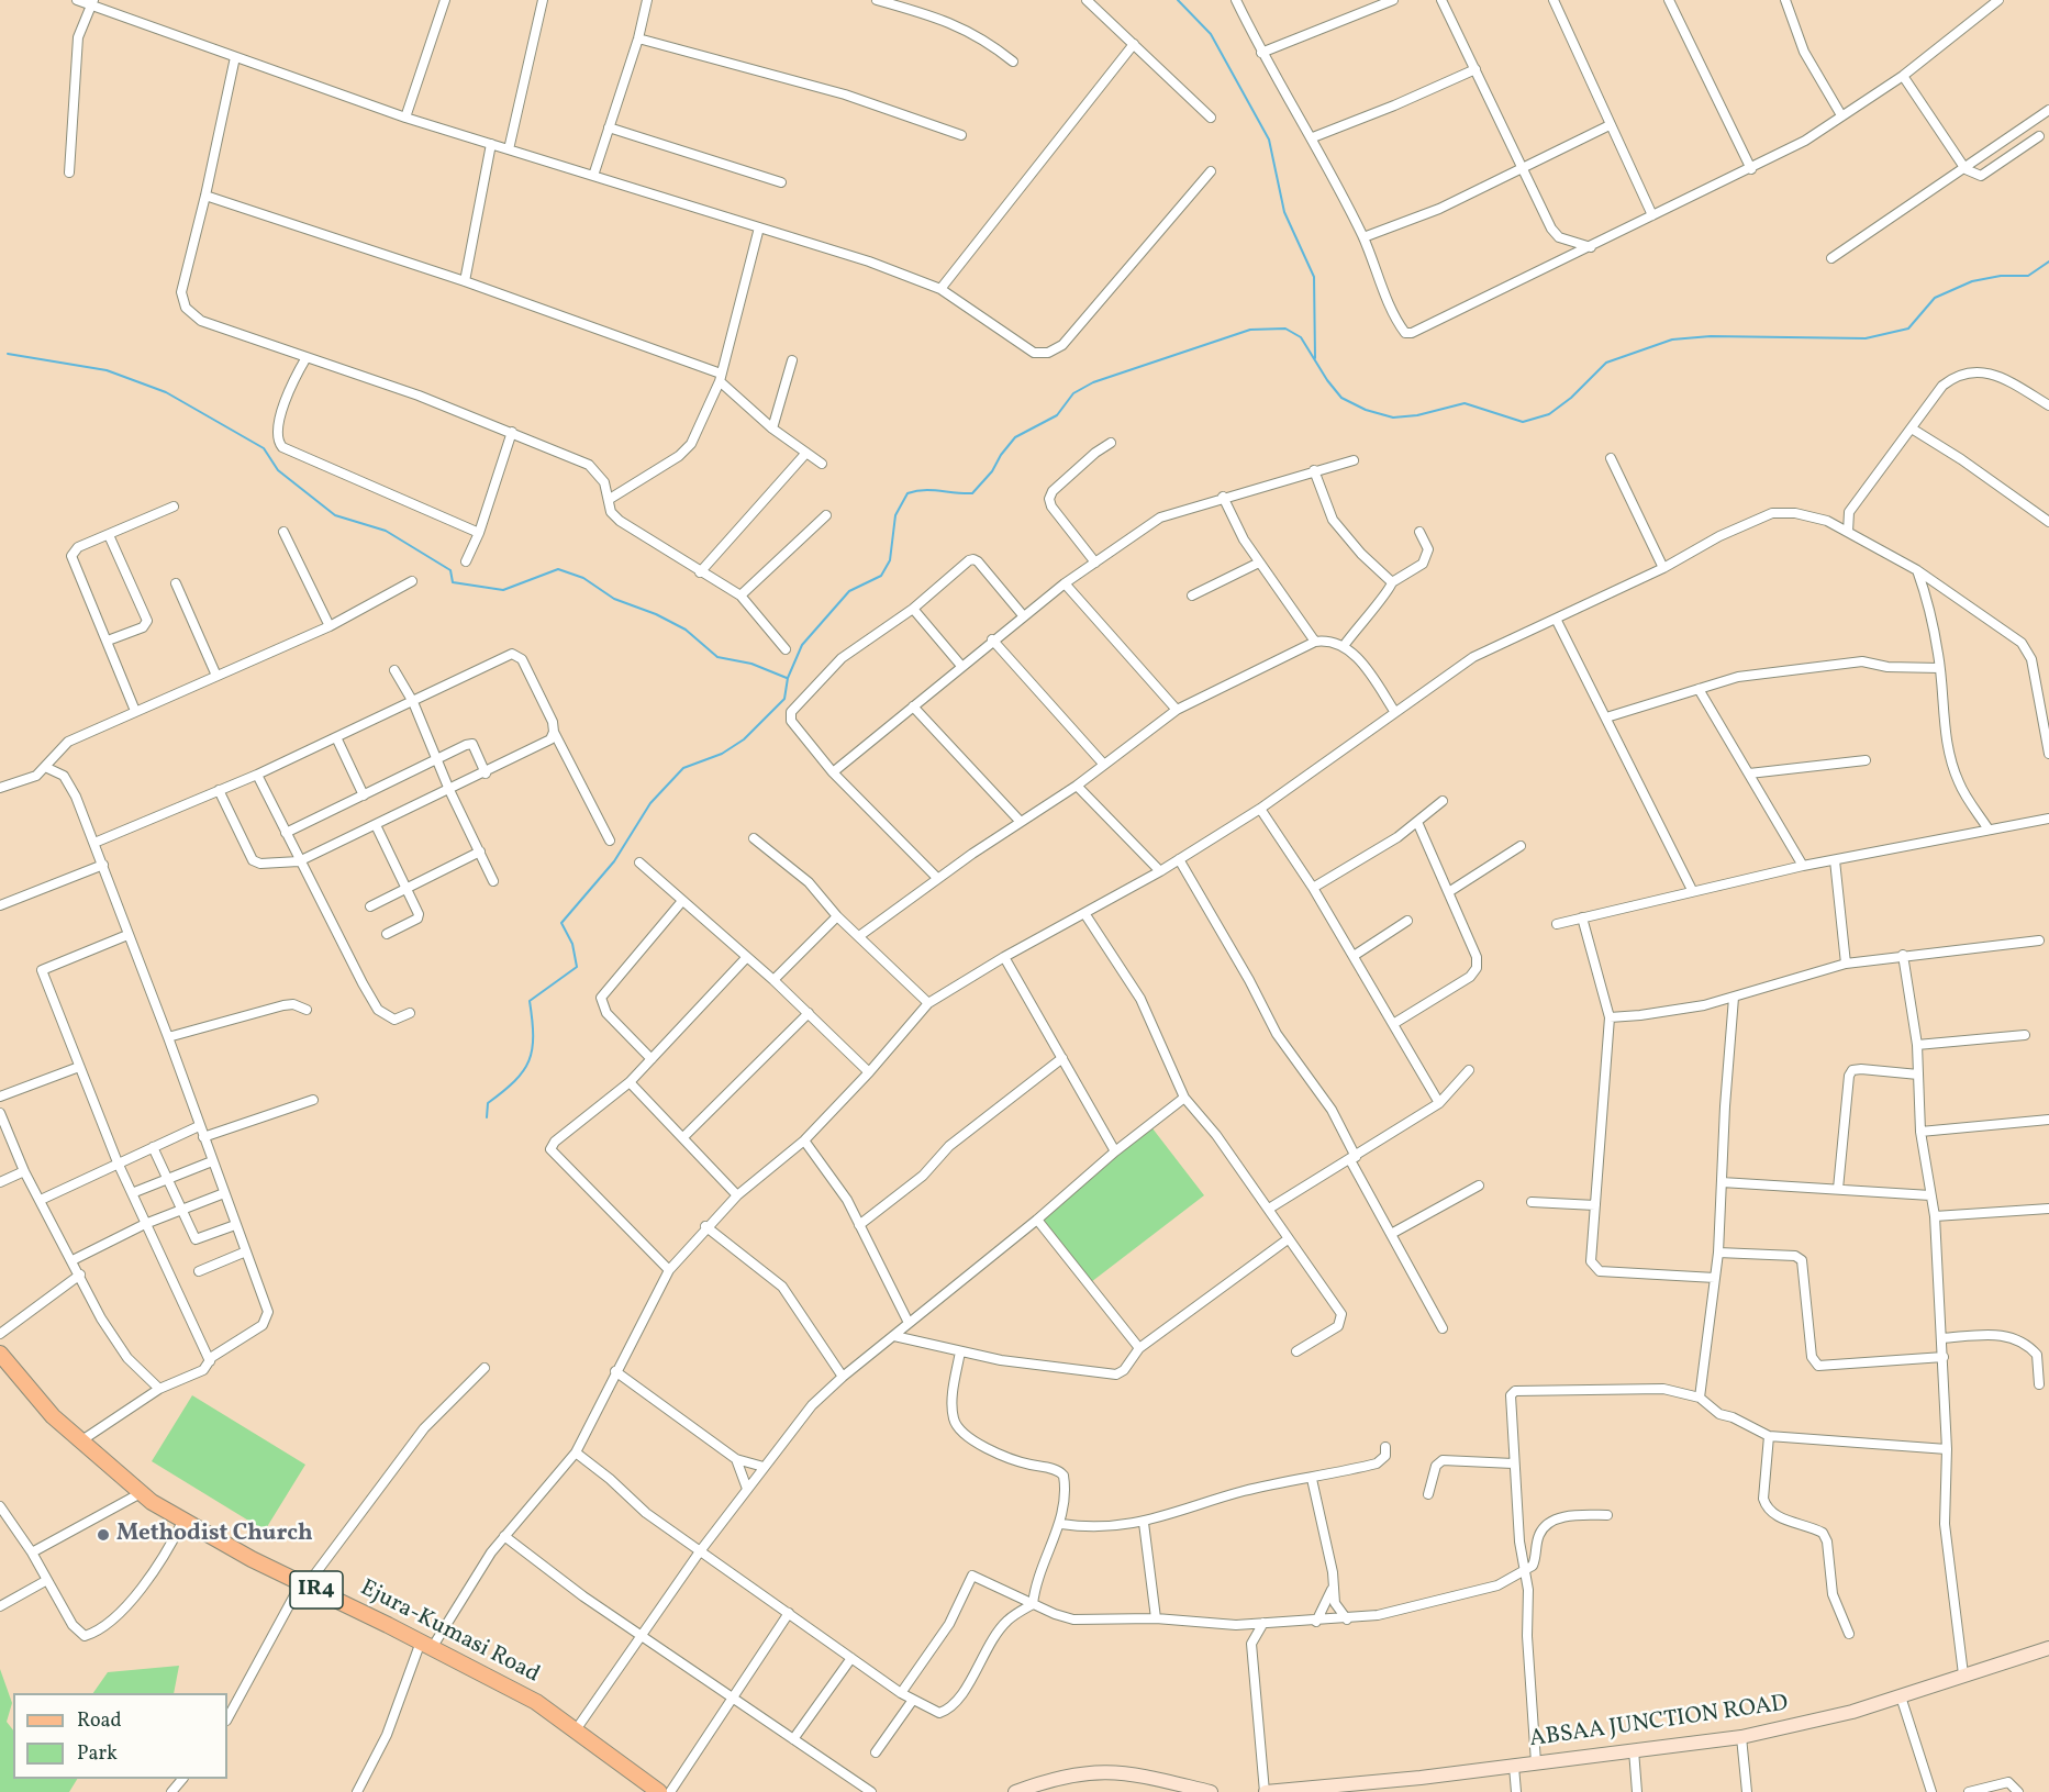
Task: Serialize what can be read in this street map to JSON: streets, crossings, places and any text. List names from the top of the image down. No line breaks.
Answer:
{"streets":{"main road":["IR4","Ejura-Kumasi Road"],"street":["ABSAA JUNCTION ROAD"]},"places":["Methodist Church"],"legend":["Road","Park"]}
